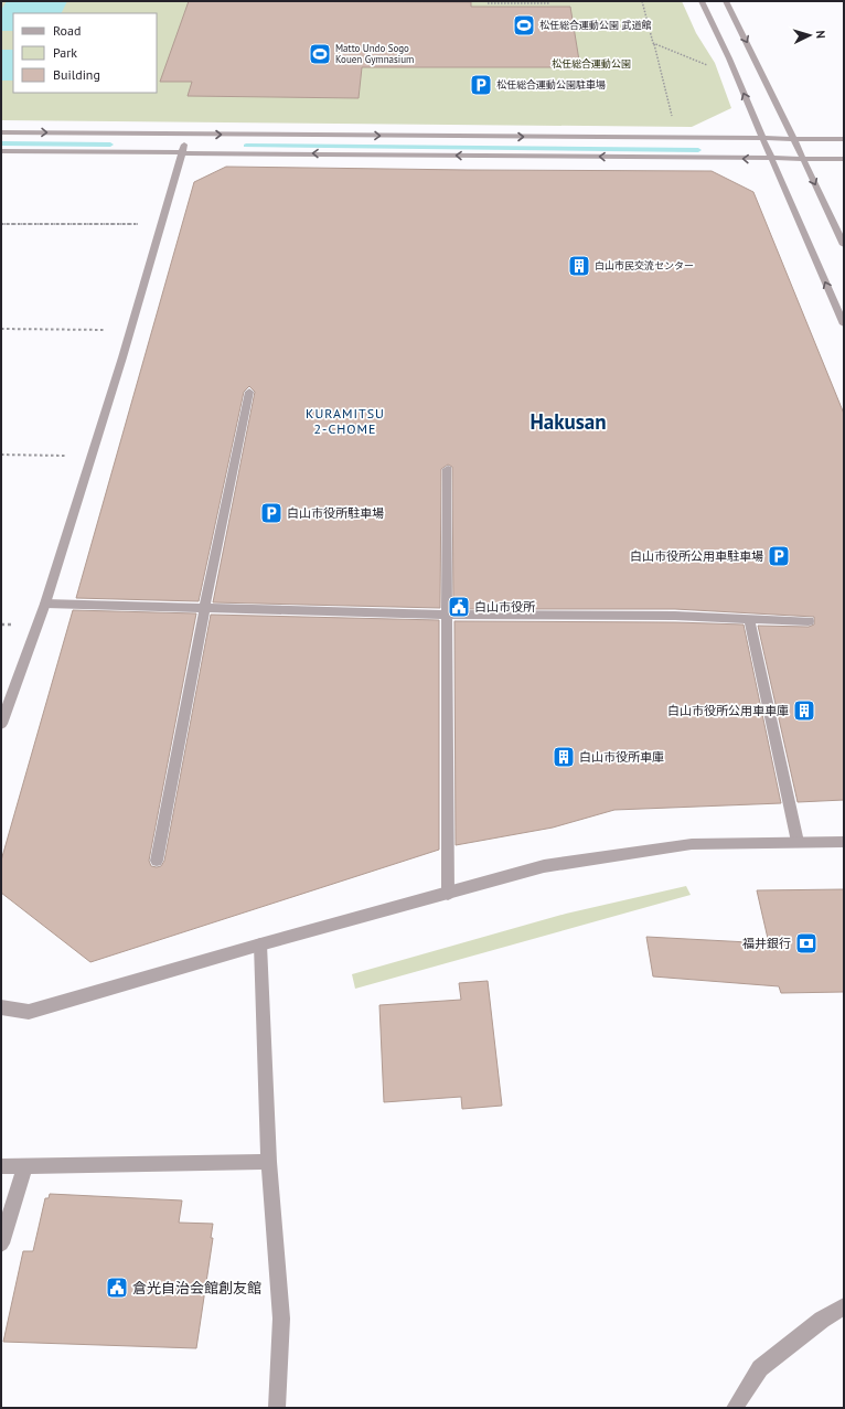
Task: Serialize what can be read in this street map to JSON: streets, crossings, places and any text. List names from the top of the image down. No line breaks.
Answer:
{"districts":["KURAMITSU 2-CHOME","Hakusan"],"parks":["松任総合運動公園"],"places":{"sports":["松任総合運動公園 武道館","Matto Undo Sogo Kouen Gymnasium"],"parking":["松任総合運動公園駐車場","白山市役所駐車場","白山市役所公用車駐車場"],"building":["白山市民交流センター","白山市役所公用車車庫","白山市役所車庫"],"public building":["白山市役所","倉光自治会館創友館"],"bank":["福井銀行"]},"legend":["Road","Park","Building"],"north":"right"}
